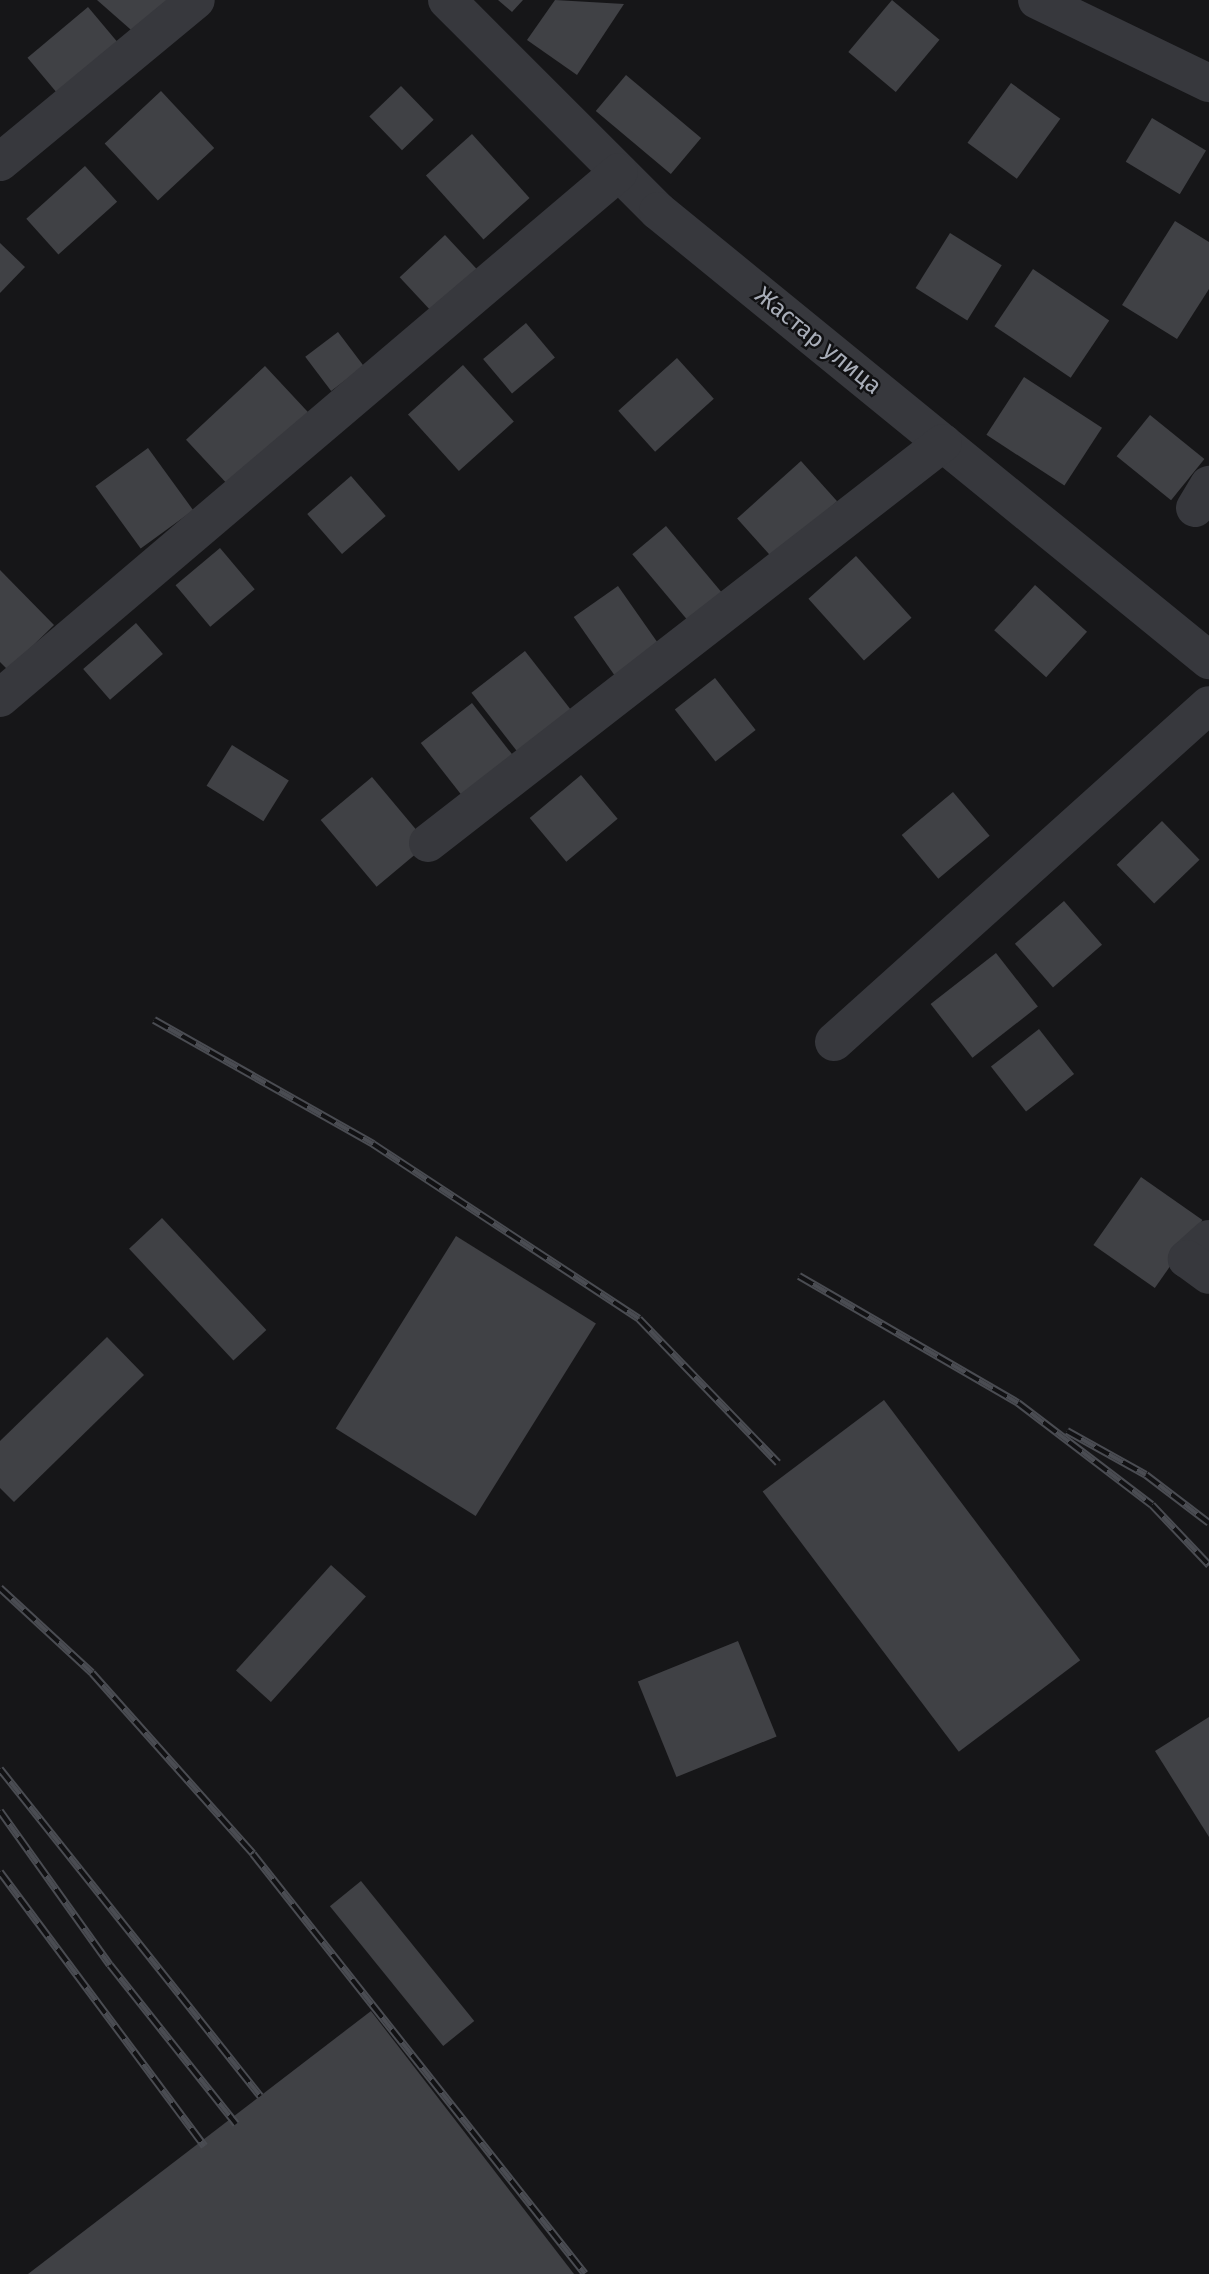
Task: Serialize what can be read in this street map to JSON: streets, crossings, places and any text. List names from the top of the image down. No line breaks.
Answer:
{"streets":{"street":["Жастар улица"]}}
